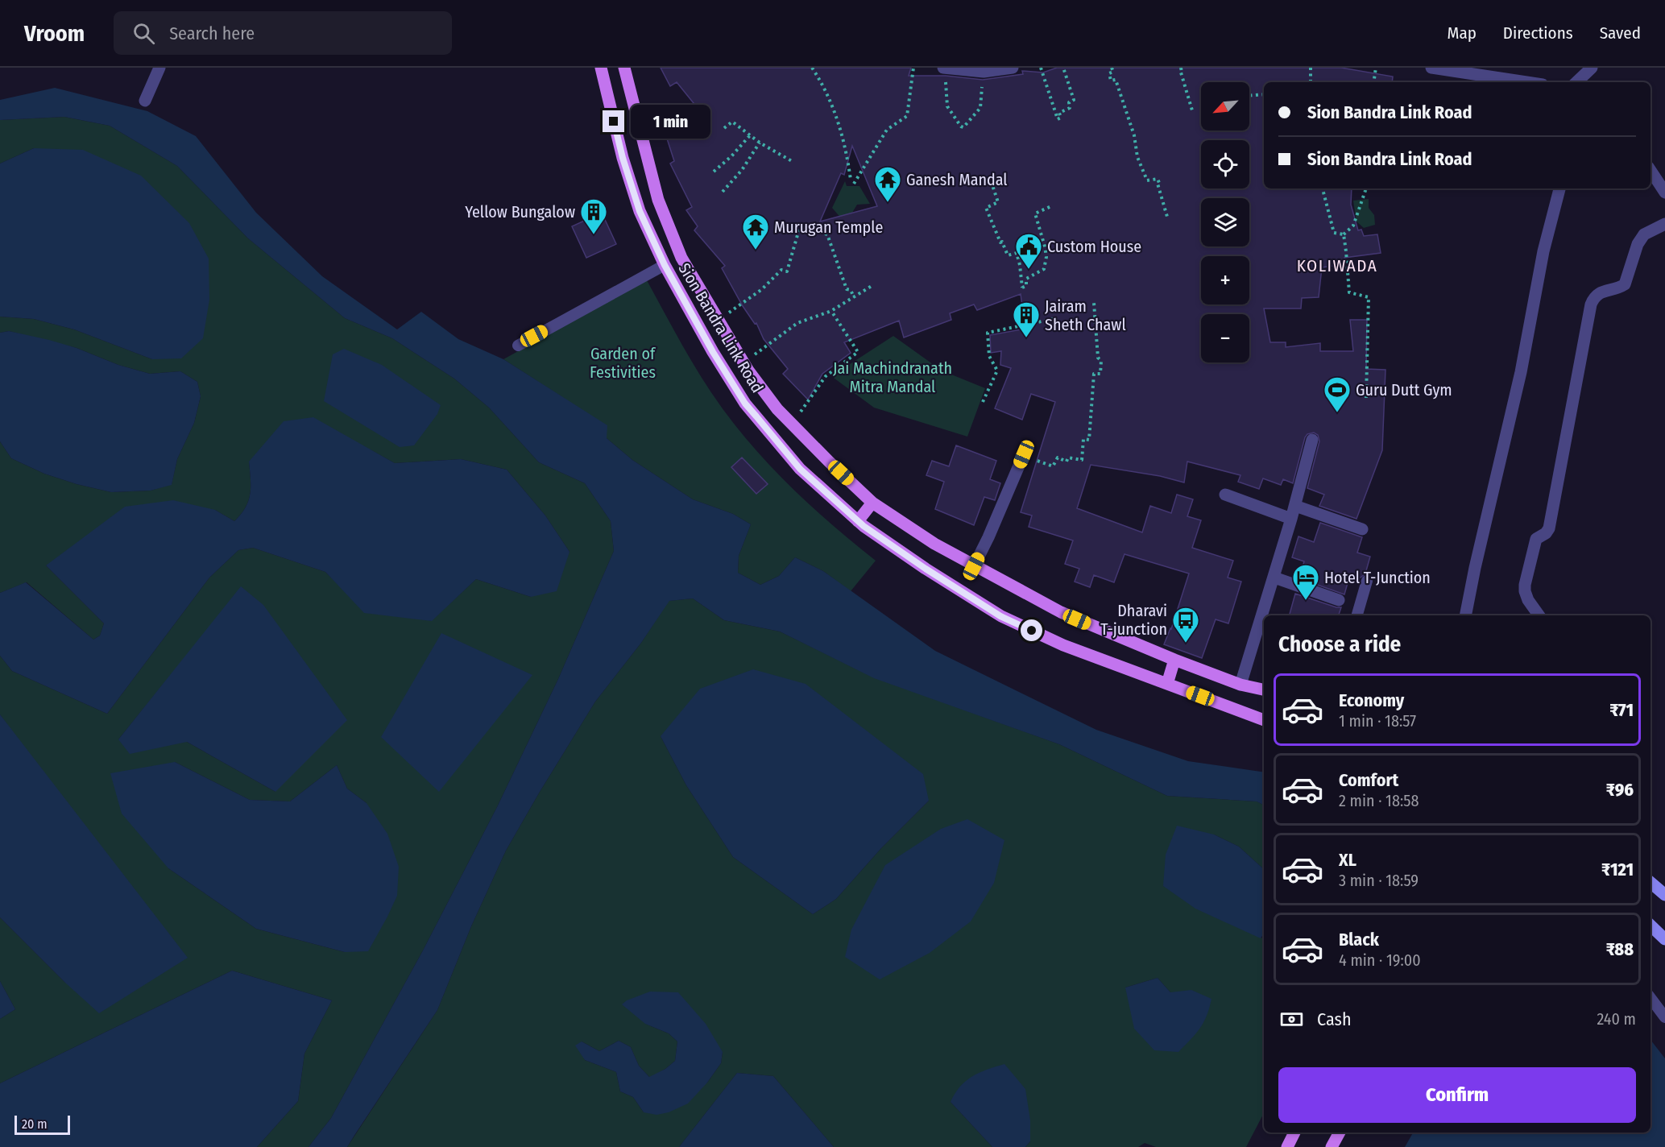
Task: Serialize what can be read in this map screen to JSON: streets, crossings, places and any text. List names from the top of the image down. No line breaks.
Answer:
{"streets":{"main road":["Sion Bandra Link Road"]},"districts":["KOLIWADA"],"parks":["Garden of Festivities","Jai Machindranath Mitra Mandal"],"places":{"temple":["Ganesh Mandal","Murugan Temple"],"building":["Yellow Bungalow","Jairam Sheth Chawl"],"public building":["Custom House"],"sports":["Guru Dutt Gym"],"hotel":["Hotel T-Junction"],"bus stop":["Dharavi T-junction"]},"scale_bar":"20 m","north":"bottom left","page":{"header":"Vroom","search":"Search here","nav":["Map","Directions","Saved"],"map_buttons":["+","−"],"banner":["Sion Bandra Link Road","Sion Bandra Link Road"],"bubble":"1 min","heading":"Choose a ride","list":[{"name":"Economy","note":"1 min · 18:57","value":"₹71"},{"name":"Comfort","note":"2 min · 18:58","value":"₹96"},{"name":"XL","note":"3 min · 18:59","value":"₹121"},{"name":"Black","note":"4 min · 19:00","value":"₹88"}],"pay":["Cash","240 m"],"buttons":"Confirm","scale":"20 m"}}
